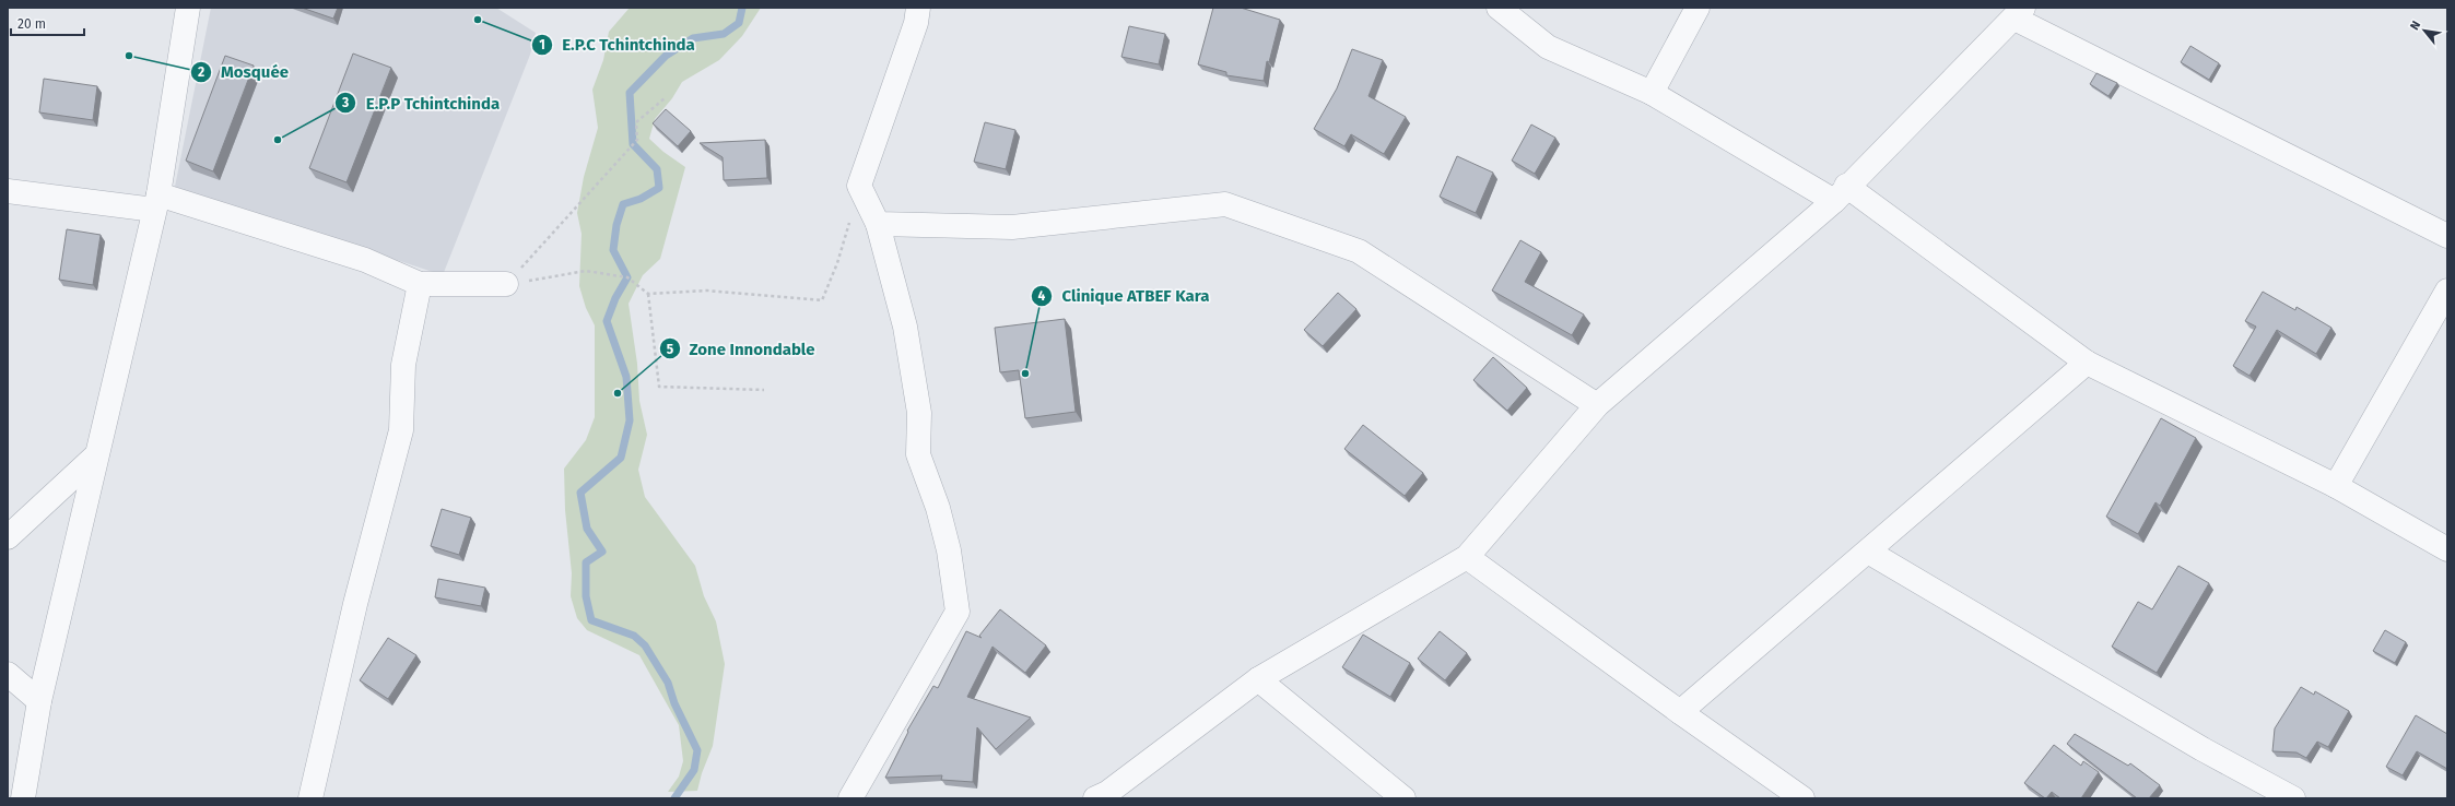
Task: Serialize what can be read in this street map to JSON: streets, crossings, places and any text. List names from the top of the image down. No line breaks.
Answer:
{"places":["E.P.C Tchintchinda","Mosquée","E.P.P Tchintchinda","Clinique ATBEF Kara","Zone Innondable"],"scale_bar":"20 m","north":"top left"}
